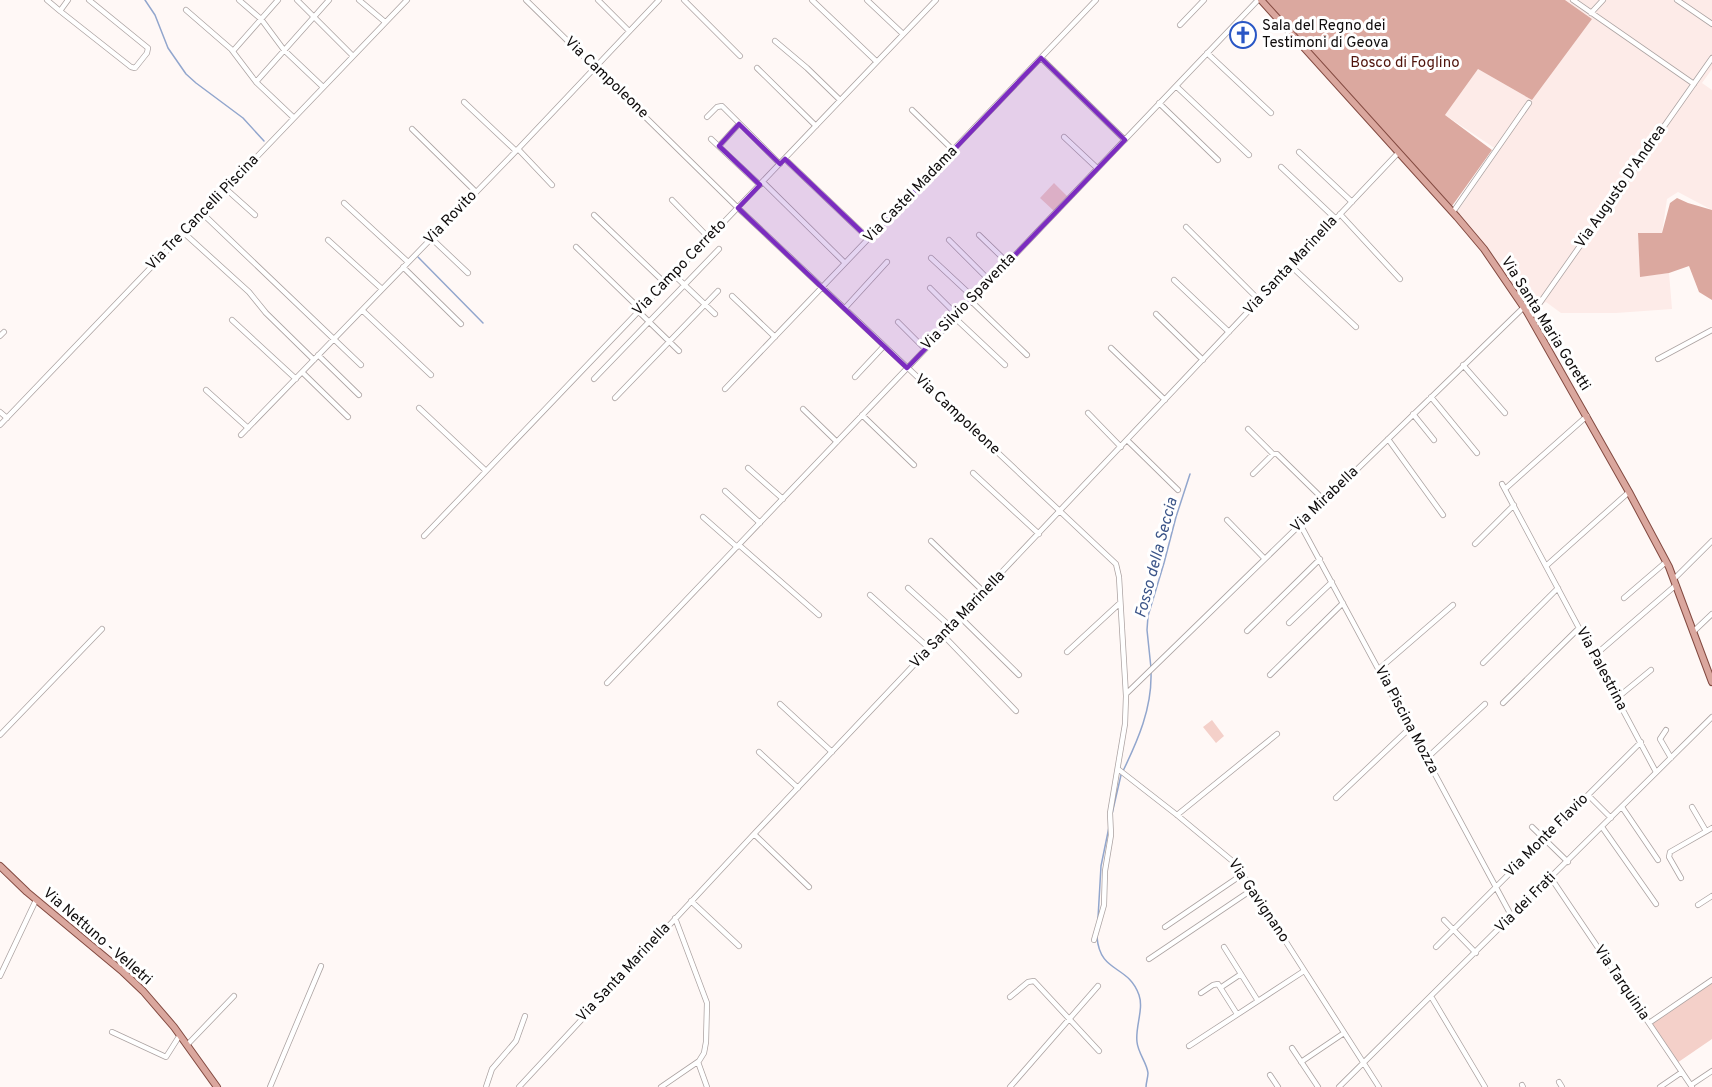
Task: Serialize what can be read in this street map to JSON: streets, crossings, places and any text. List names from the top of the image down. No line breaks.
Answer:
{"streets":{"main road":["Via Santa Maria Goretti","Via Nettuno - Velletri"],"street":["Via Campoleone","Via Augusto D'Andrea","Via Castel Madama","Via Tre Cancelli Piscina","Via Rovito","Via Santa Marinella","Via Campo Cerreto","Via Silvio Spaventa","Via Mirabella","Via Palestrina","Via Piscina Mozza","Via Monte Flavio","Via Gavignano","Via dei Frati","Via Tarquinia"]},"crossings":[["Via Campoleone","Via Castel Madama"],["Via Campoleone","Via Rovito"],["Via Campoleone","Via Santa Marinella"],["Via Campoleone","Via Campo Cerreto"],["Via Campoleone","Via Silvio Spaventa"],["Via Campoleone","Via Mirabella"],["Via Campoleone","Via Gavignano"],["Via Augusto D'Andrea","Via Santa Maria Goretti"],["Via Santa Marinella","Via Santa Maria Goretti"],["Via Silvio Spaventa","Via Santa Maria Goretti"],["Via Santa Maria Goretti","Via Mirabella"],["Via Santa Maria Goretti","Via Palestrina"],["Via Mirabella","Via Piscina Mozza"],["Via Palestrina","Via Monte Flavio"],["Via Palestrina","Via dei Frati"],["Via Piscina Mozza","Via Monte Flavio"],["Via Piscina Mozza","Via dei Frati"],["Via Gavignano","Via dei Frati"],["Via dei Frati","Via Tarquinia"]],"water":["Fosso della Seccia"],"parks":["Bosco di Foglino"],"places":{"church":["Sala del Regno dei Testimoni di Geova"]}}
